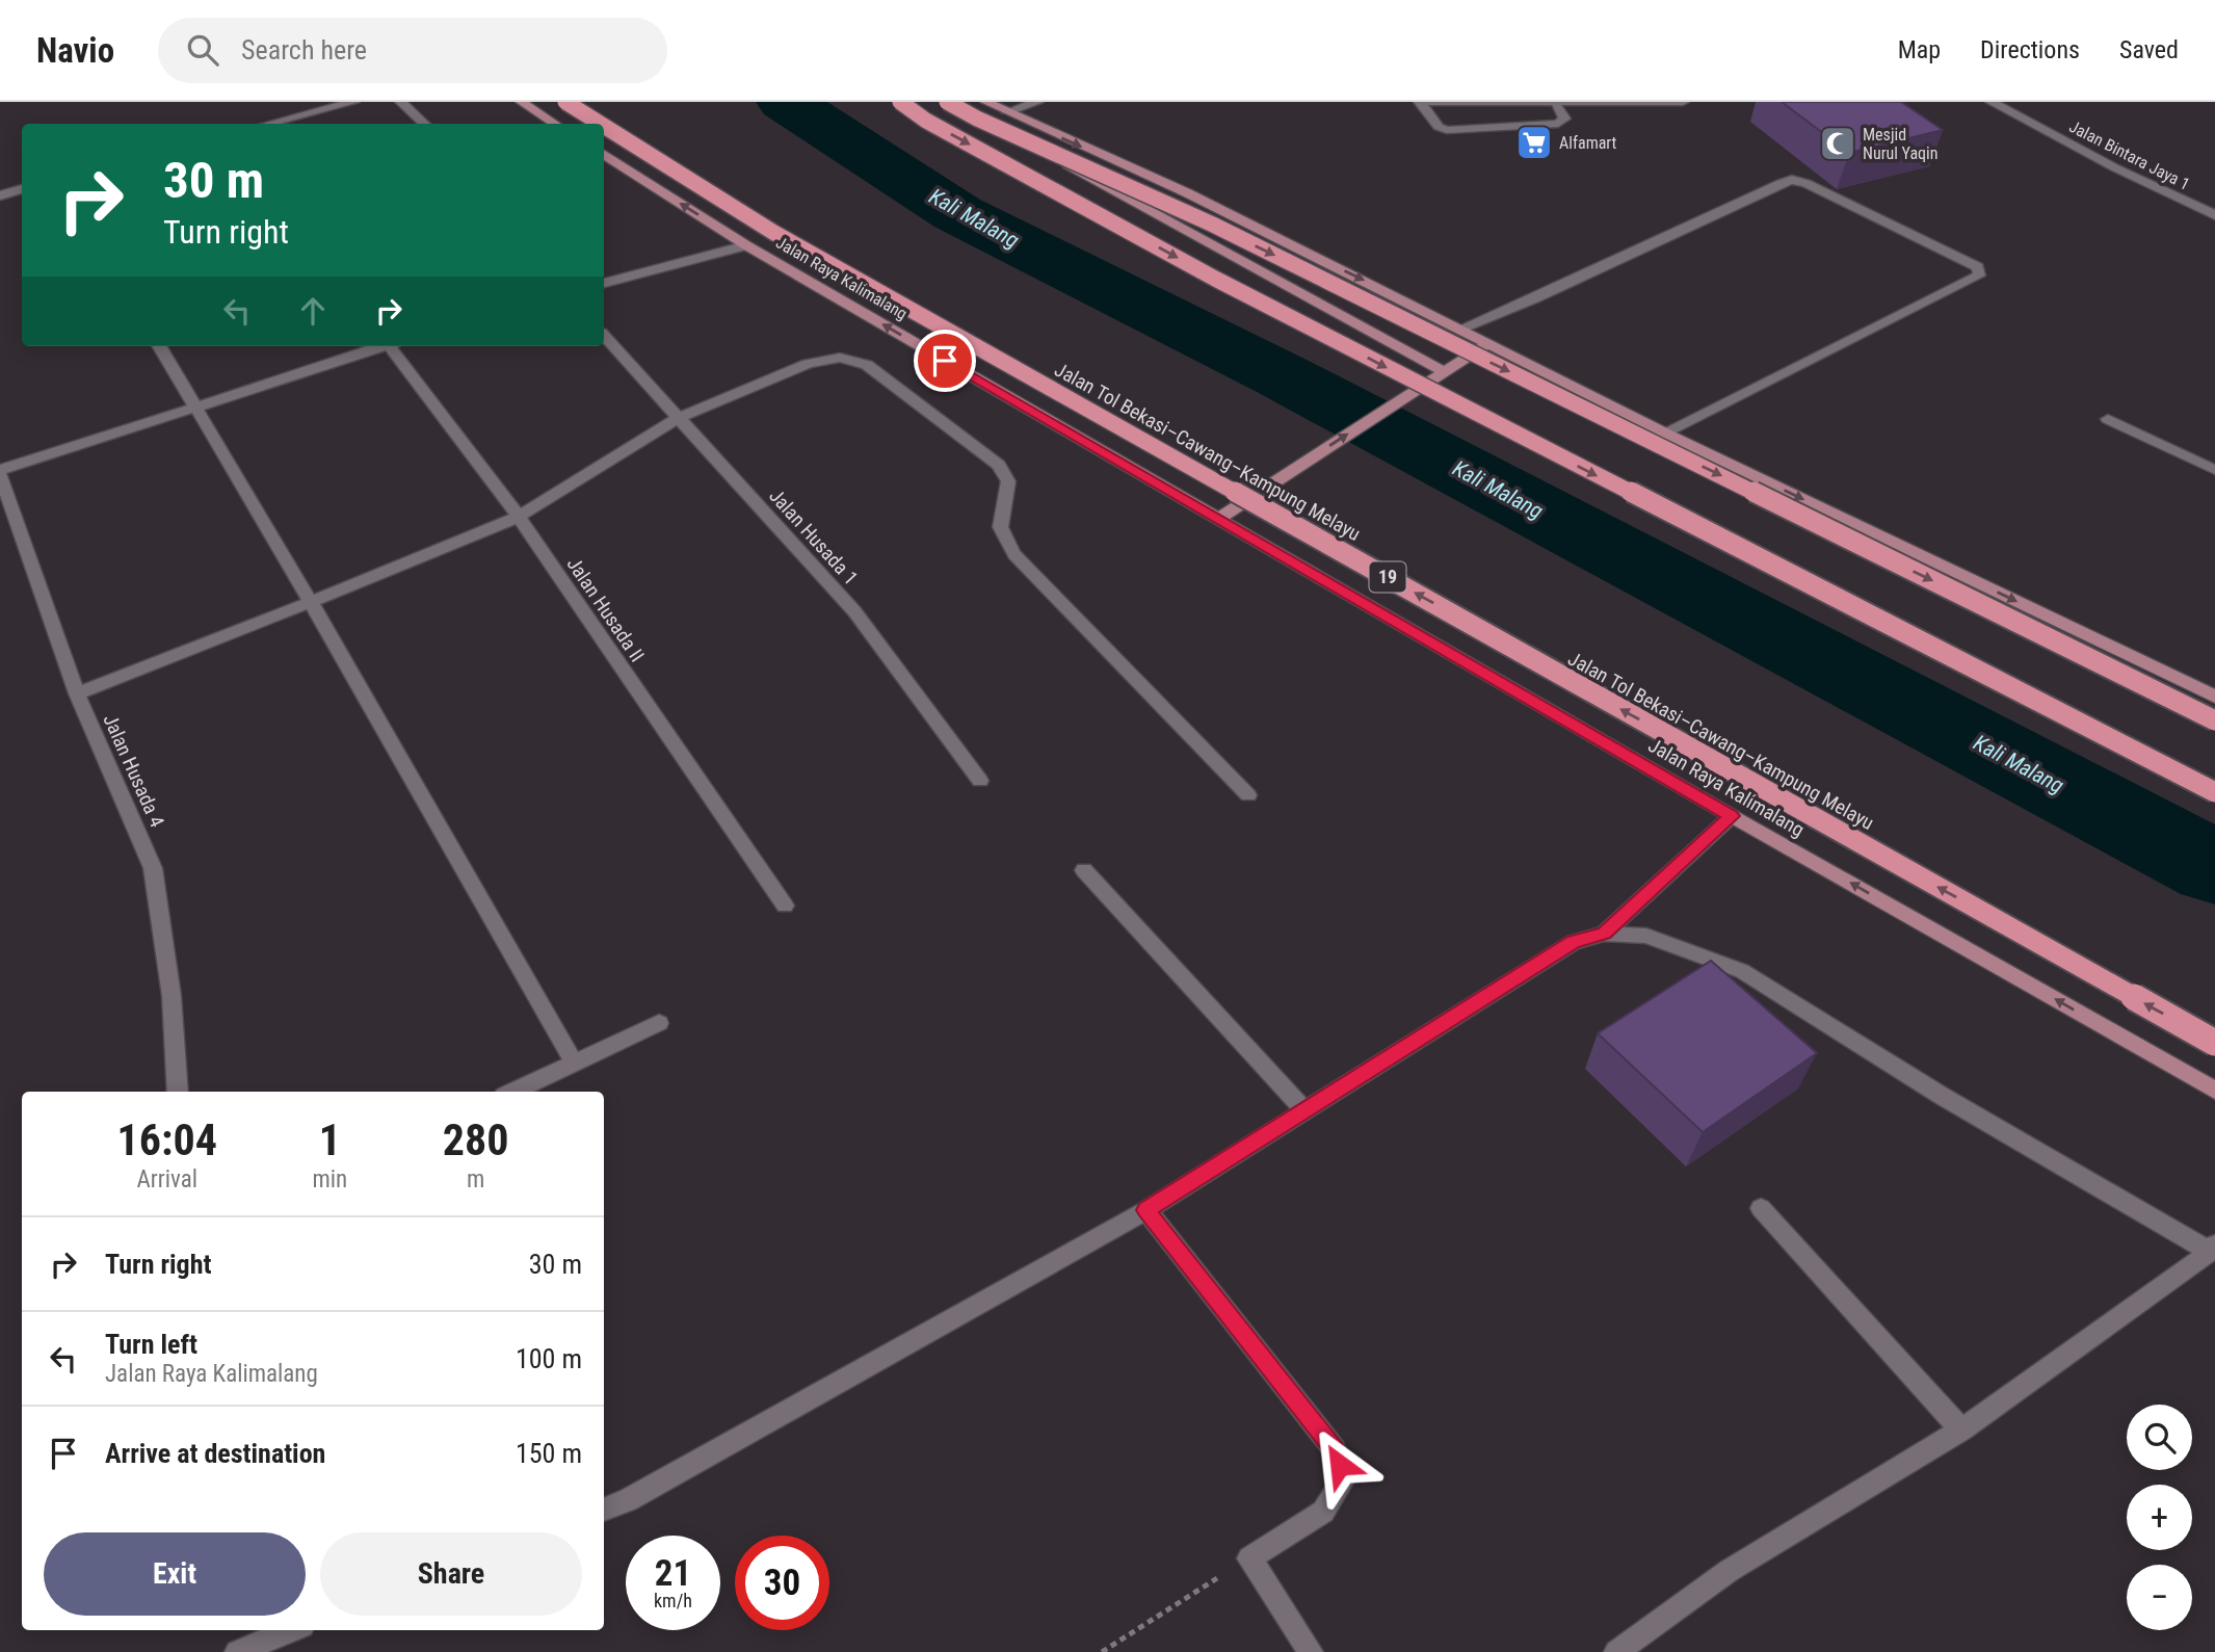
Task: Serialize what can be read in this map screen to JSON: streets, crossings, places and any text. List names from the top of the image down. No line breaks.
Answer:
{"streets":{"highway":["Jalan Tol Bekasi–Cawang–Kampung Melayu","19"],"main road":["Jalan Raya Kalimalang"],"street":["Jalan Bintara Jaya 1","Jalan Husada 1","Jalan Husada II","Jalan Husada 4"]},"one_way":["Jalan Raya Kalimalang"],"water":["Kali Malang"],"places":{"supermarket":["Alfamart"],"mosque":["Mesjid Nurul Yaqin"]},"page":{"header":"Navio","search":"Search here","nav":["Map","Directions","Saved"],"turn":["30 m","Turn right"],"eta":["16:04","Arrival","1","min","280","m"],"list":[{"name":"Turn right","value":"30 m"},{"name":"Turn left","note":"Jalan Raya Kalimalang","value":"100 m"},{"name":"Arrive at destination","value":"150 m"}],"map_buttons":["+","−"],"buttons":["Exit","Share"],"speed":"21 km/h","limit":"30"}}
